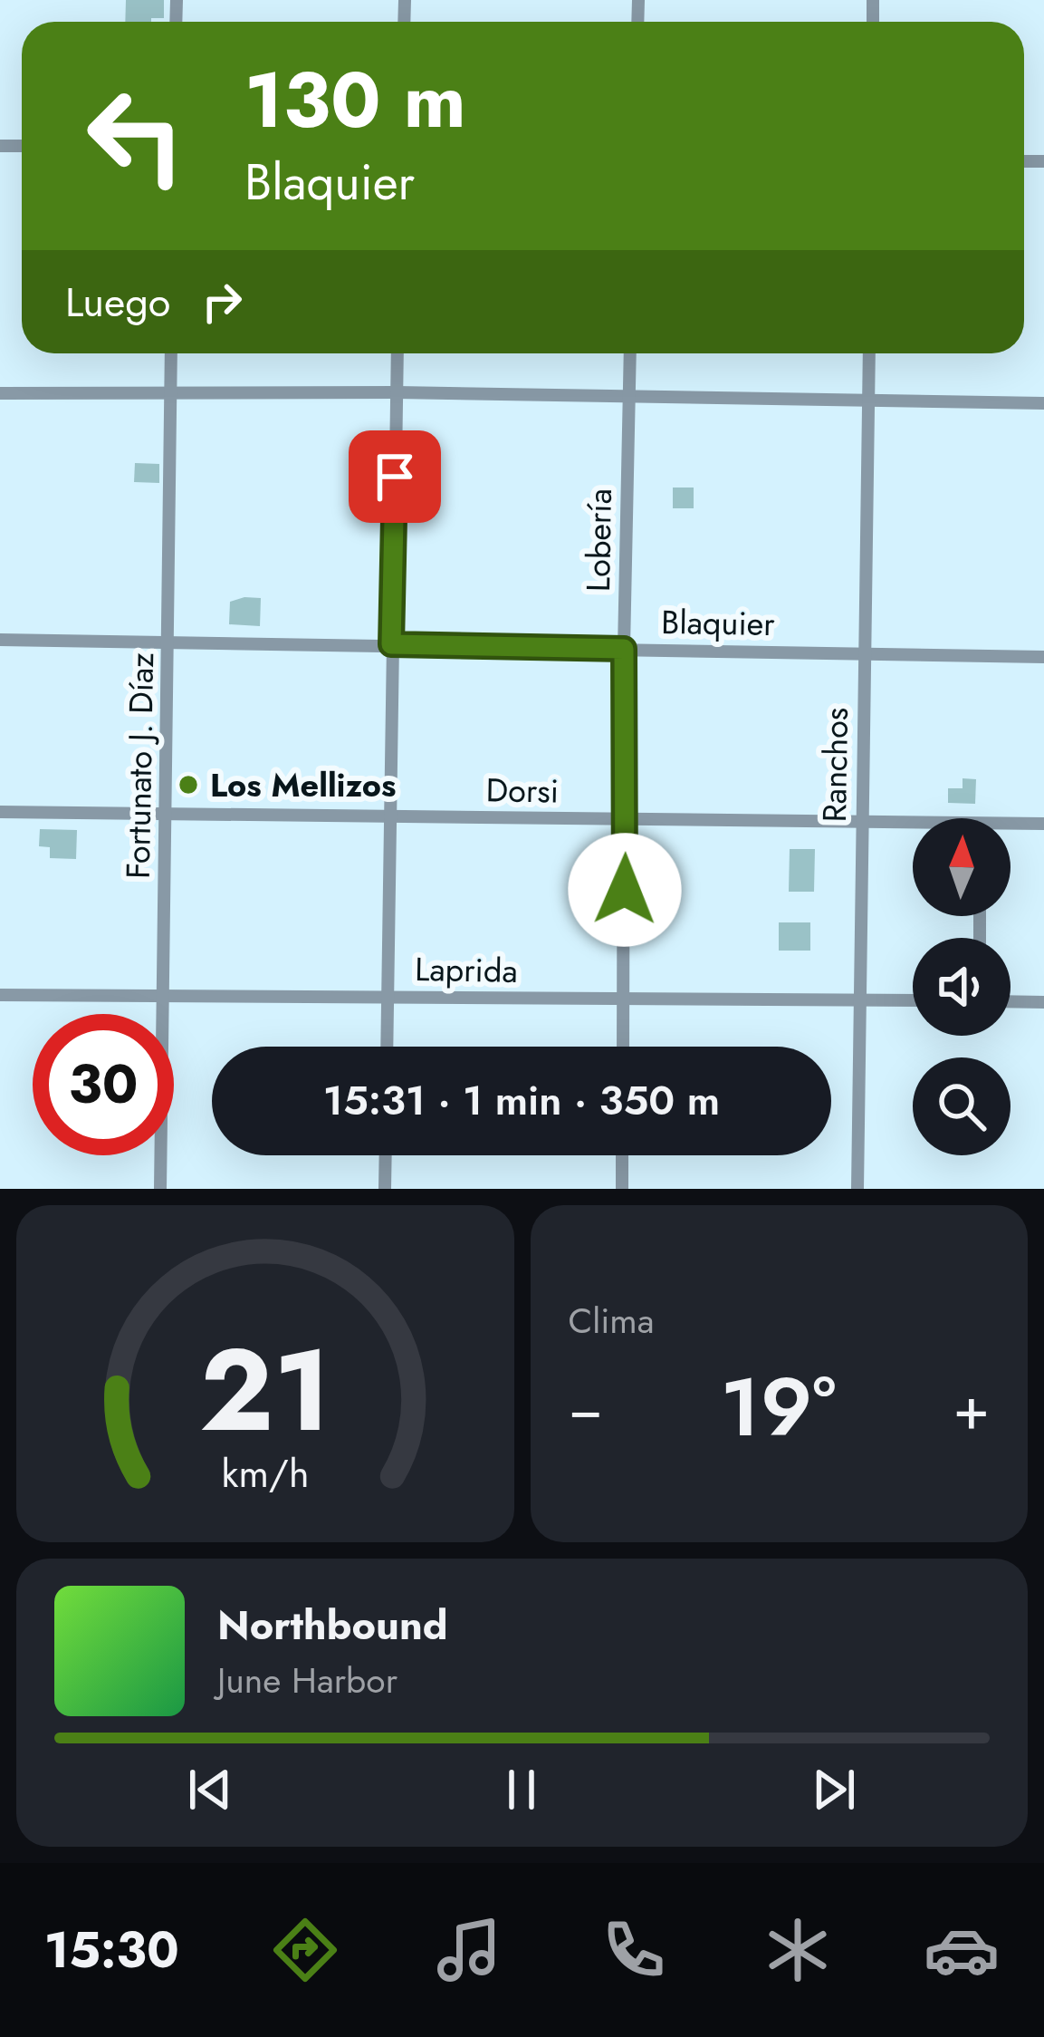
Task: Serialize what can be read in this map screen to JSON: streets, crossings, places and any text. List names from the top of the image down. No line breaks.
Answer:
{"streets":{"street":["Lobería","Blaquier","Ranchos","Fortunato J. Díaz","Dorsi","Laprida"]},"crossings":[["Lobería","Blaquier"],["Lobería","Dorsi"],["Lobería","Laprida"],["Blaquier","Ranchos"],["Blaquier","Fortunato J. Díaz"],["Ranchos","Dorsi"],["Ranchos","Laprida"],["Fortunato J. Díaz","Dorsi"],["Fortunato J. Díaz","Laprida"]],"places":["Los Mellizos"],"north":"top","page":{"turn":["130 m","Blaquier"],"then":"Luego","limit":"30","trip":"15:31 · 1 min · 350 m","tile":"Clima","heat":["−","19°","+"],"song":["Northbound","June Harbor"],"tabs":"15:30","gauge":["21","km/h"]}}
